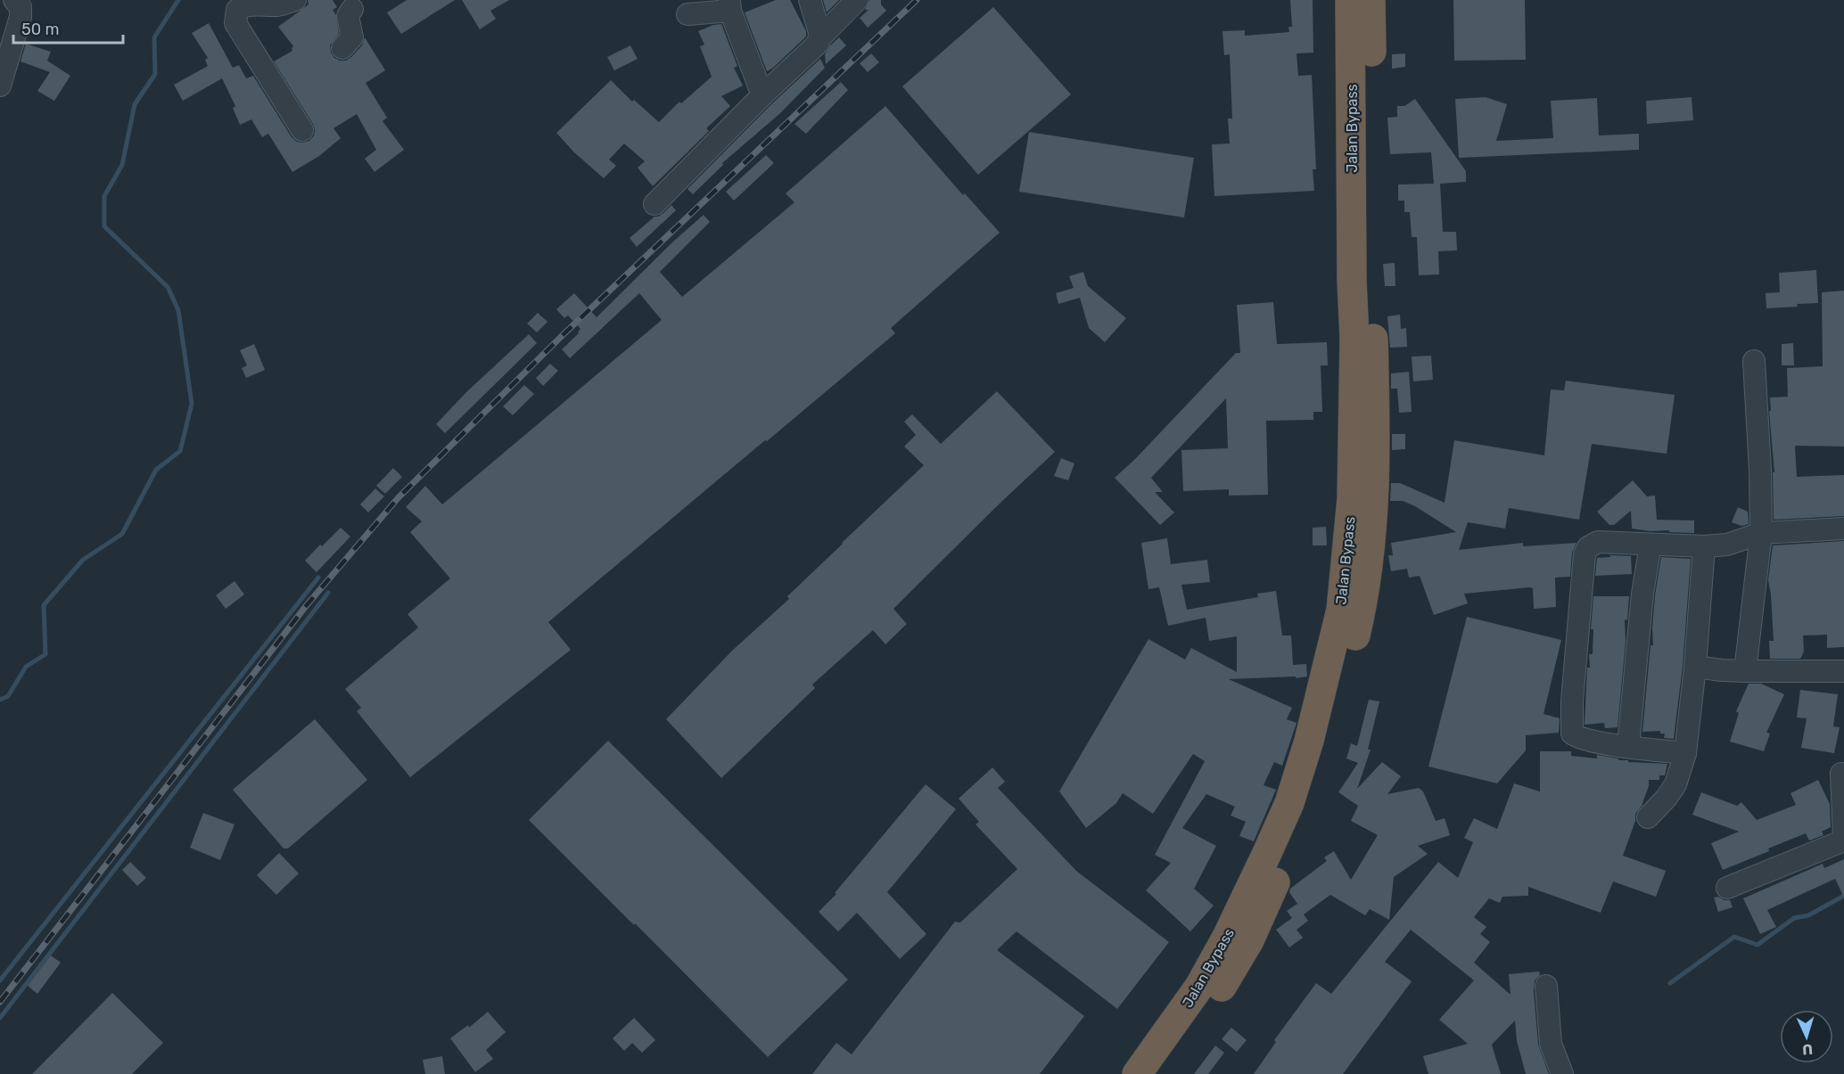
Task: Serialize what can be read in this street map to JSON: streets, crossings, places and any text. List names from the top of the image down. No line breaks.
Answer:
{"streets":{"highway":["Jalan Bypass"]},"scale_bar":"50 m","north":"bottom"}
